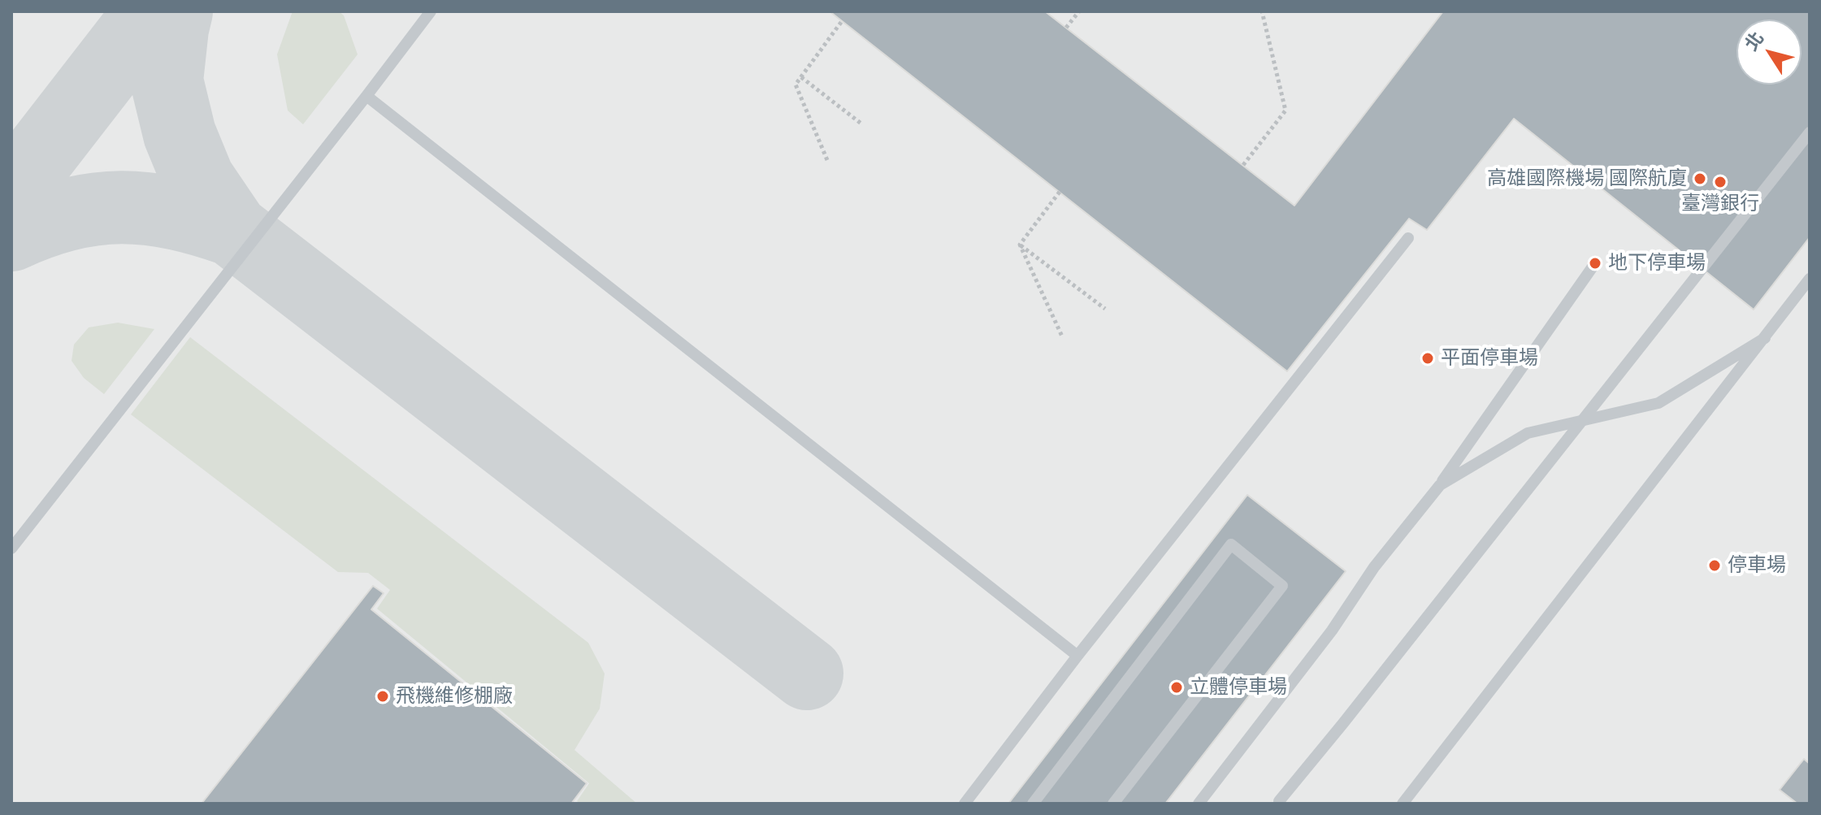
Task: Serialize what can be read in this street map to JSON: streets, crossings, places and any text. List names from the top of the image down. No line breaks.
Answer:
{"places":["高雄國際機場 國際航廈","臺灣銀行","地下停車場","平面停車場","停車場","立體停車場","飛機維修棚廠"],"north":"top left"}
